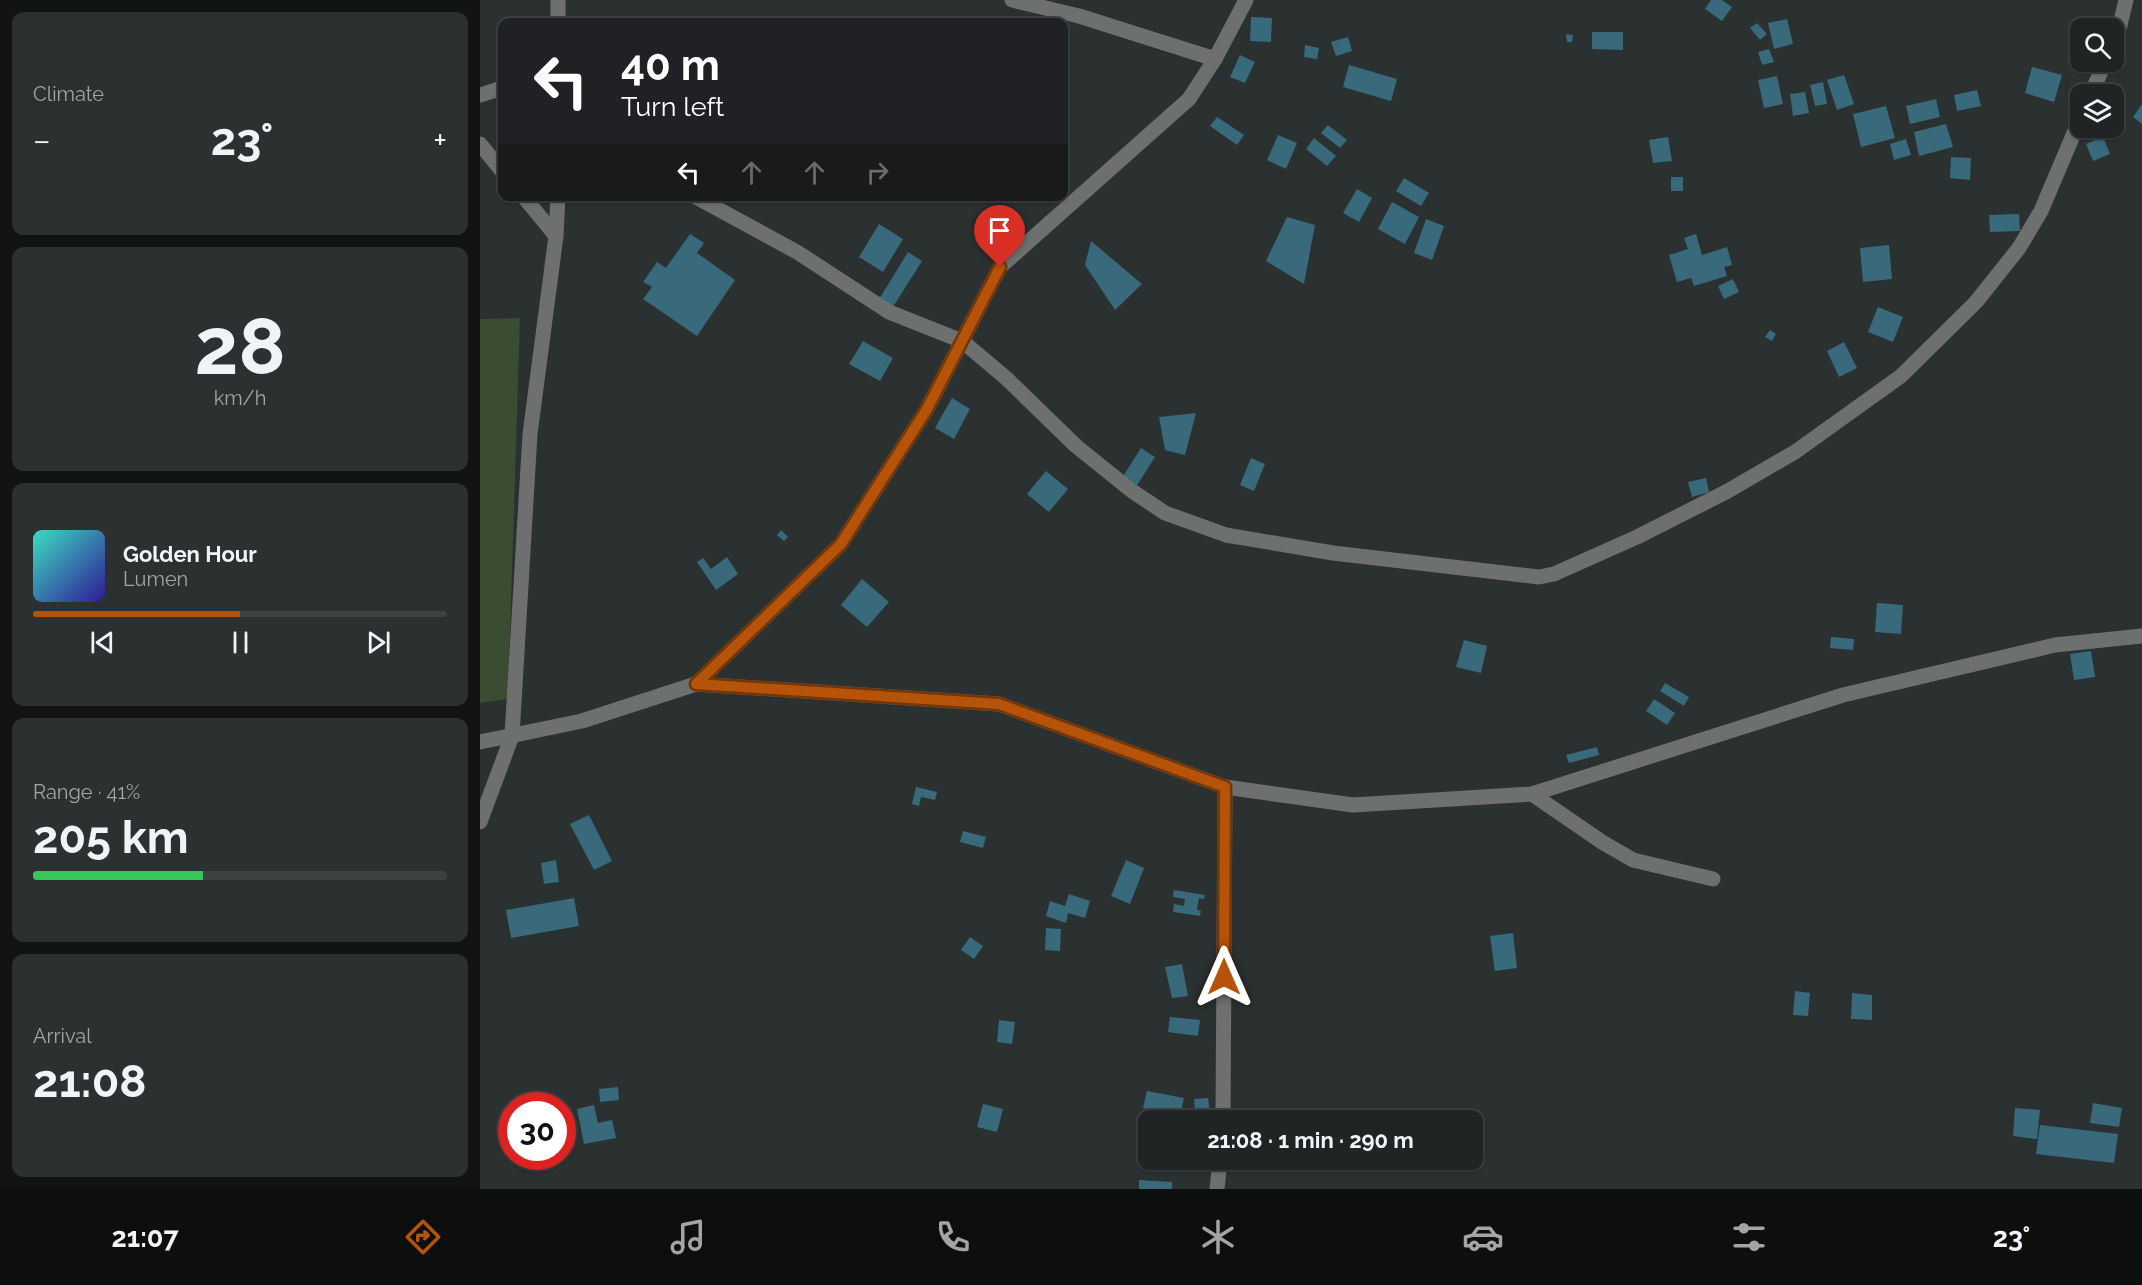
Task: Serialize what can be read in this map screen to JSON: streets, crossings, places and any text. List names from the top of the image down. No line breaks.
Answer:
{"page":{"tile":["Climate",["28","km/h"],["Range · 41%","205 km"],["Arrival","21:08"]],"turn":["40 m","Turn left"],"heat":["−","23°","+"],"song":["Golden Hour","Lumen"],"limit":"30","trip":"21:08 · 1 min · 290 m","tabs":["21:07","23°"]}}
